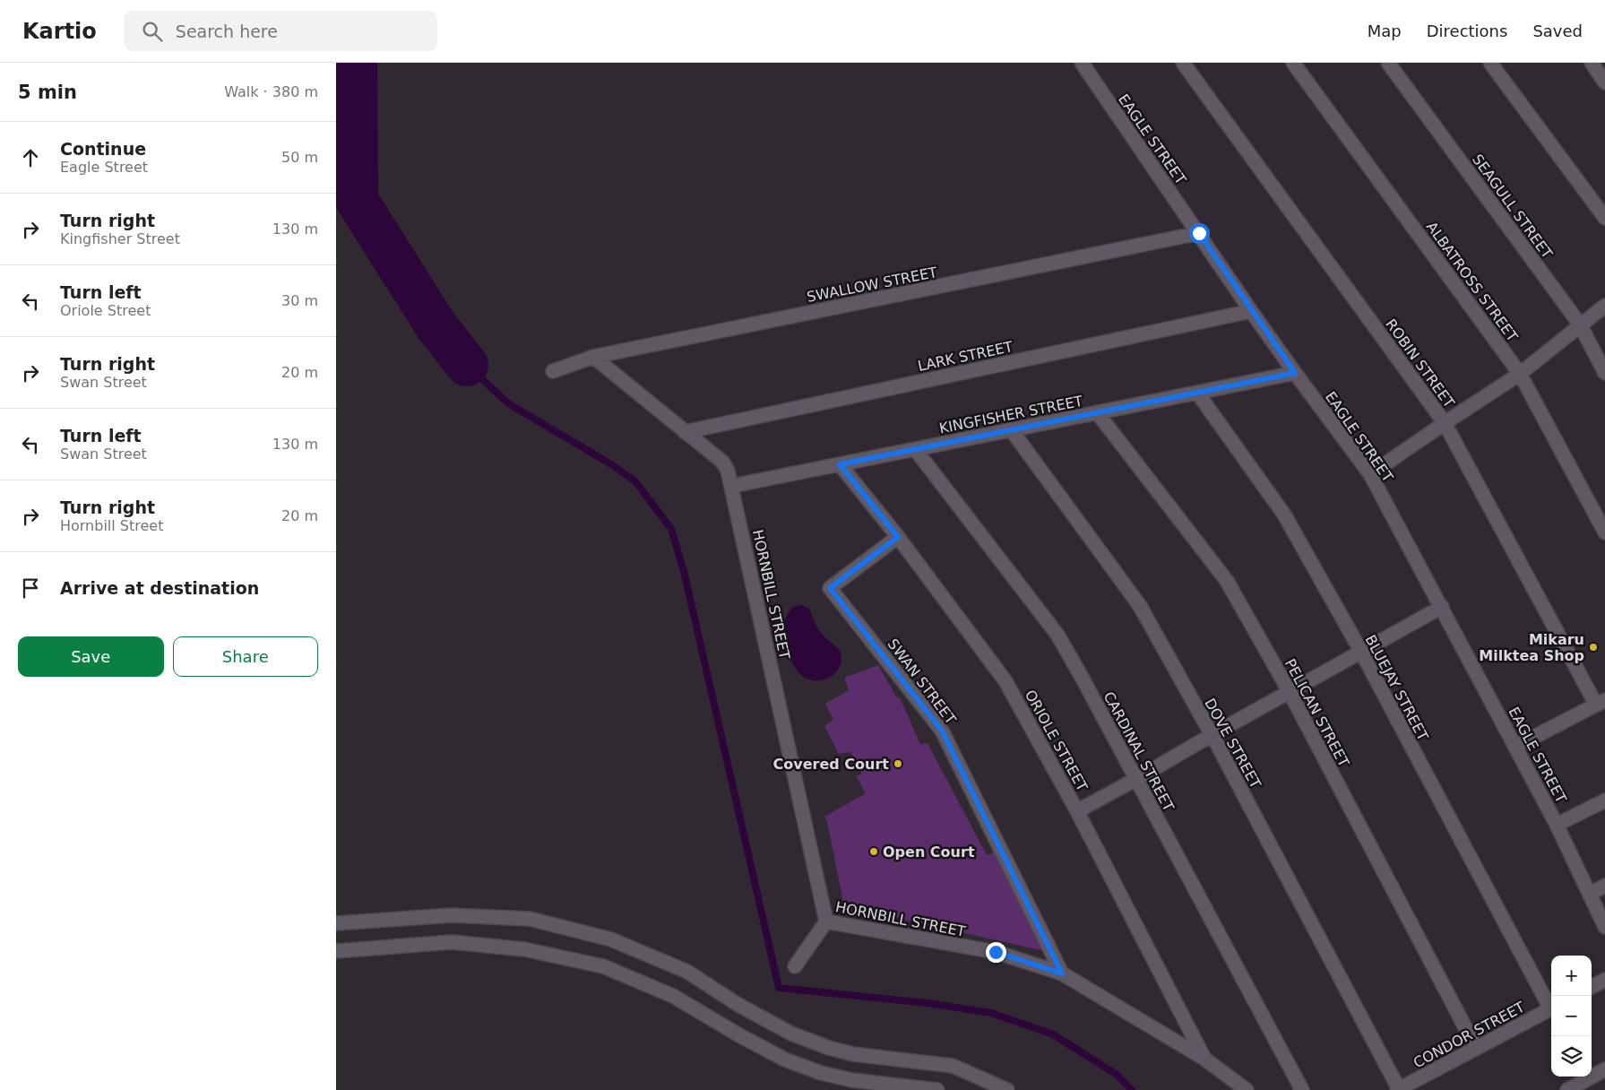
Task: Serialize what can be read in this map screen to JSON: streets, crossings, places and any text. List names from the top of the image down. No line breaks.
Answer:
{"streets":{"street":["EAGLE STREET","SEAGULL STREET","ALBATROSS STREET","SWALLOW STREET","LARK STREET","ROBIN STREET","KINGFISHER STREET","HORNBILL STREET","SWAN STREET","BLUEJAY STREET","PELICAN STREET","ORIOLE STREET","DOVE STREET","CARDINAL STREET","CONDOR STREET"]},"crossings":[["EAGLE STREET","SWALLOW STREET"],["EAGLE STREET","LARK STREET"],["EAGLE STREET","KINGFISHER STREET"],["SWALLOW STREET","HORNBILL STREET"],["LARK STREET","HORNBILL STREET"],["KINGFISHER STREET","HORNBILL STREET"],["KINGFISHER STREET","BLUEJAY STREET"],["KINGFISHER STREET","PELICAN STREET"],["KINGFISHER STREET","ORIOLE STREET"],["KINGFISHER STREET","DOVE STREET"],["KINGFISHER STREET","CARDINAL STREET"],["HORNBILL STREET","SWAN STREET"],["HORNBILL STREET","ORIOLE STREET"],["SWAN STREET","ORIOLE STREET"],["PELICAN STREET","CONDOR STREET"],["DOVE STREET","CONDOR STREET"]],"places":["Mikaru Milktea Shop","Covered Court","Open Court"],"page":{"header":"Kartio","search":"Search here","nav":["Map","Directions","Saved"],"heading":["5 min","Walk · 380 m"],"list":[["Continue","Eagle Street","50 m"],["Turn right","Kingfisher Street","130 m"],["Turn left","Oriole Street","30 m"],["Turn right","Swan Street","20 m"],["Turn left","Swan Street","130 m"],["Turn right","Hornbill Street","20 m"],"Arrive at destination"],"buttons":["Save","Share"],"map_buttons":["+","−"]}}
